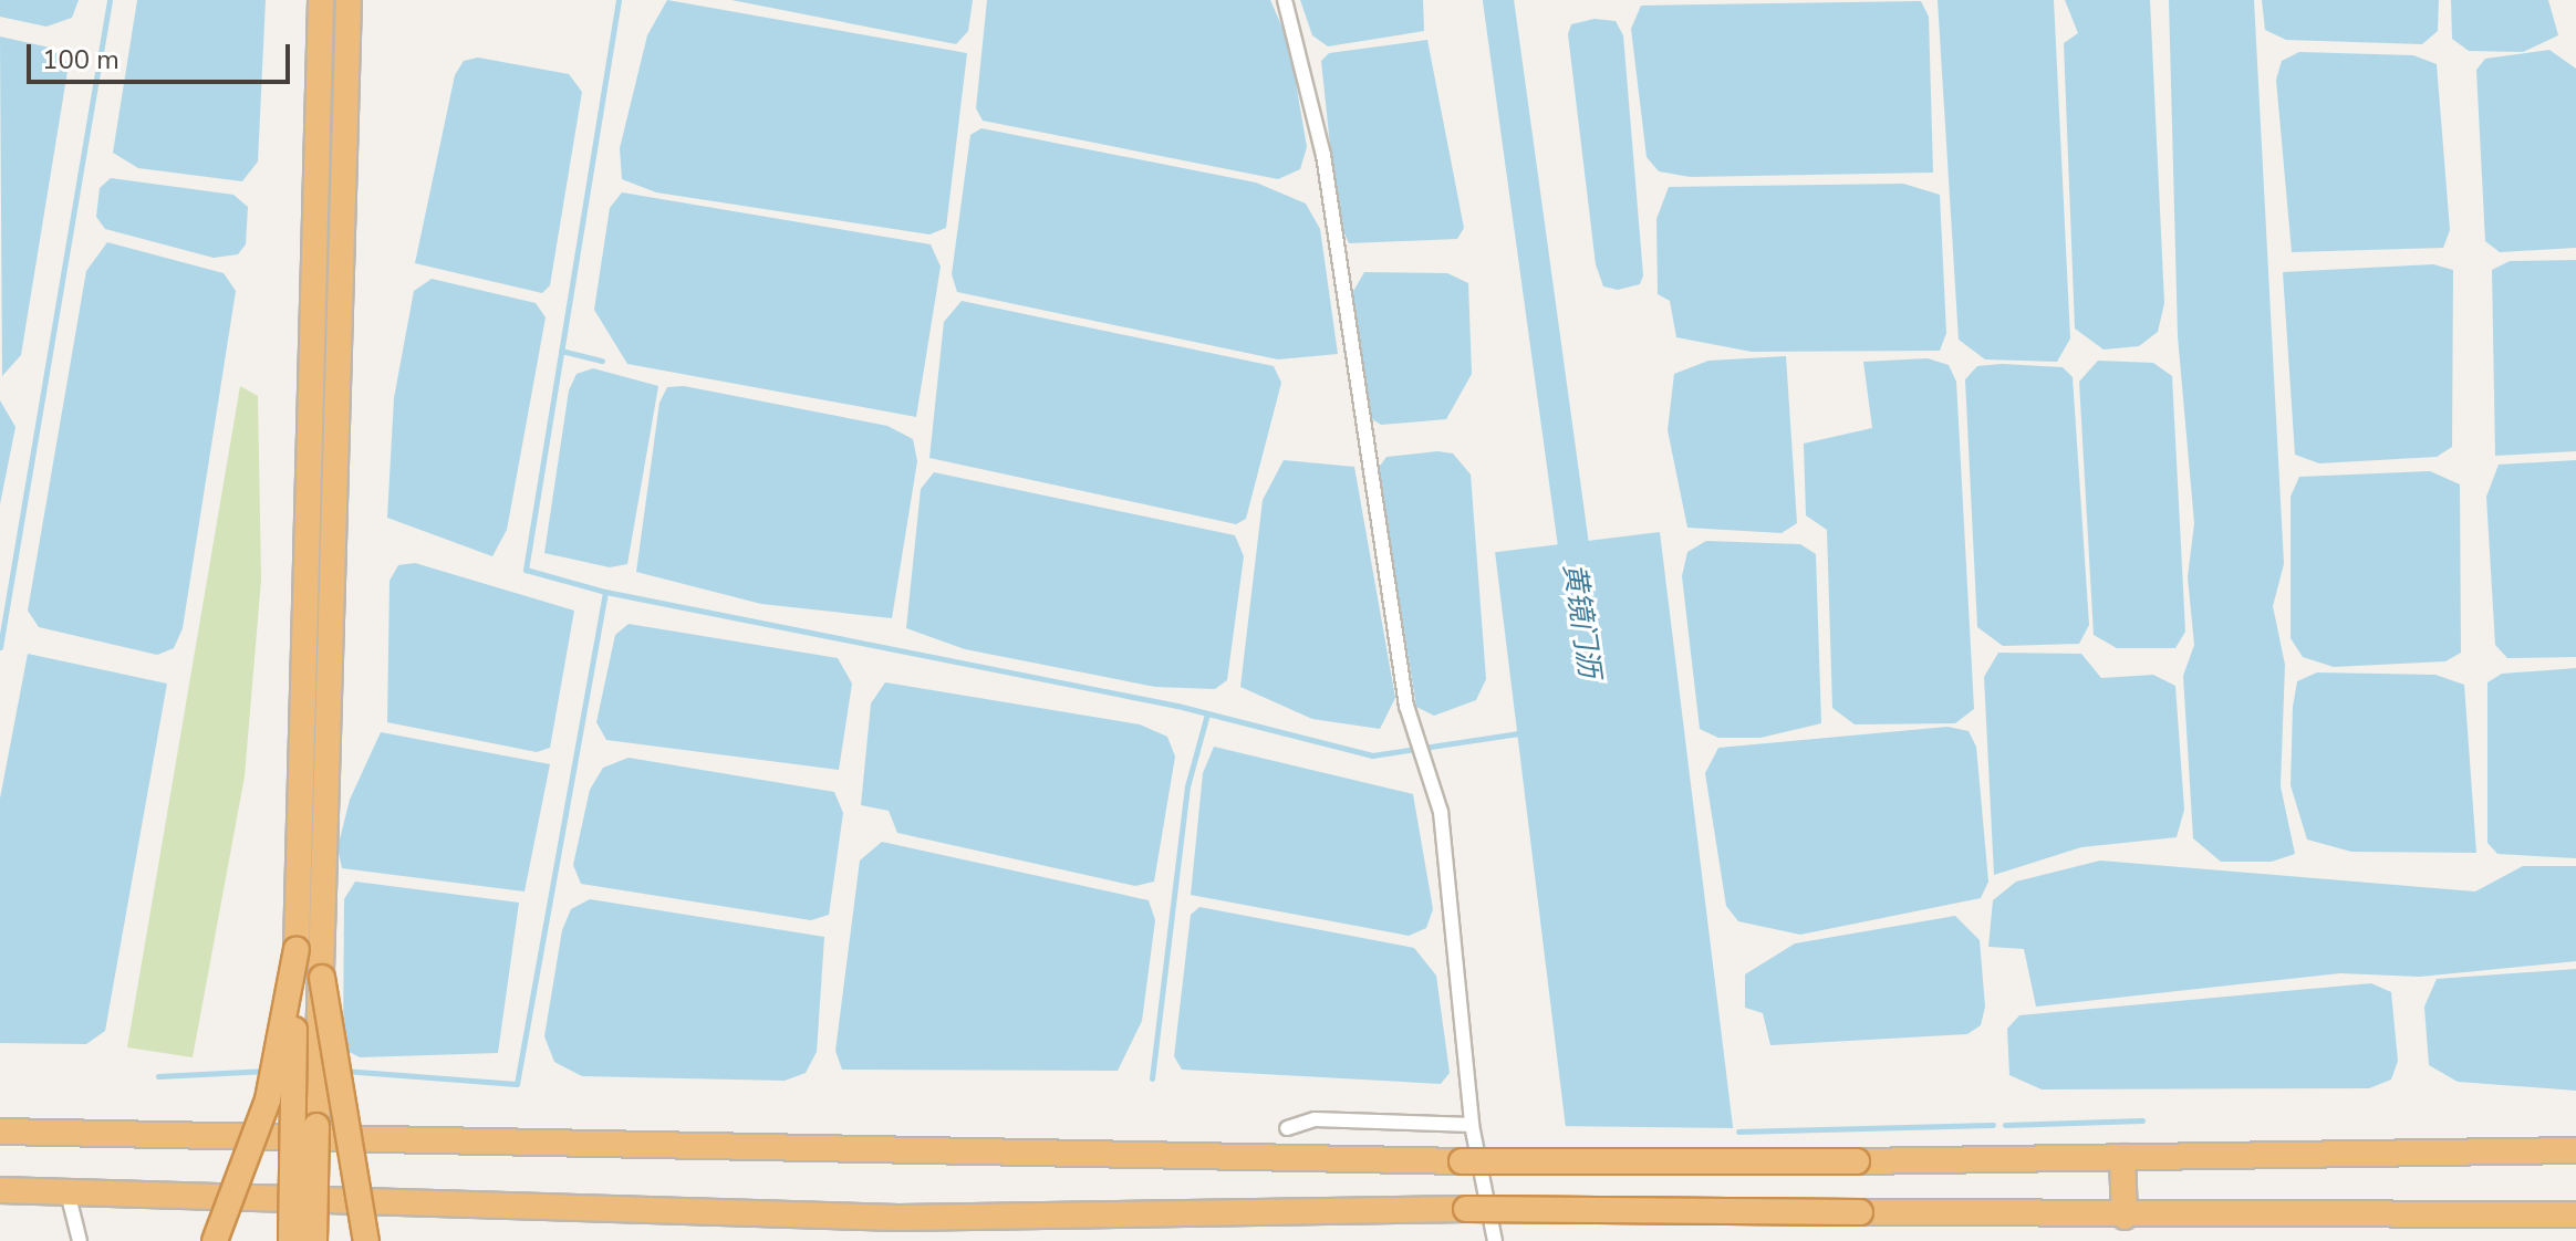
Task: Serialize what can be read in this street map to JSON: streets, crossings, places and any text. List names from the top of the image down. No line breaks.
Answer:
{"water":["黄镜门沥"],"scale_bar":"100 m"}
